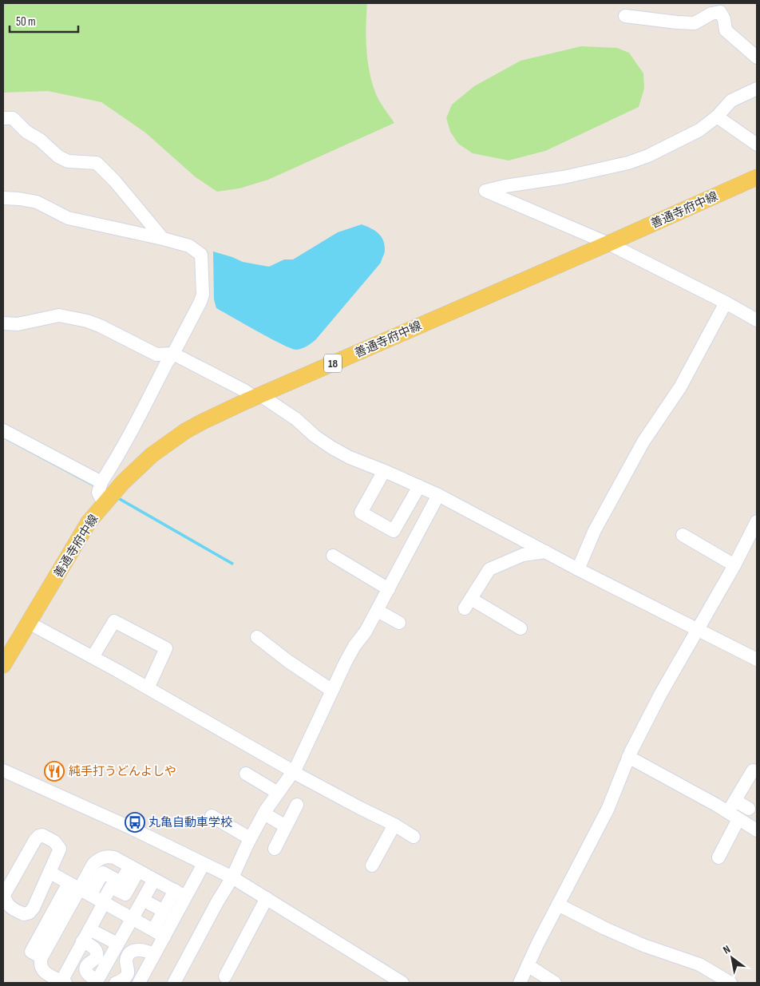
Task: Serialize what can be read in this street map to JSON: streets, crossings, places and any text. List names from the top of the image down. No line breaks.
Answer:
{"streets":{"main road":["善通寺府中線","18"]},"places":{"restaurant":["純手打うどんよしや"],"bus stop":["丸亀自動車学校"]},"scale_bar":"50 m","north":"top left"}
